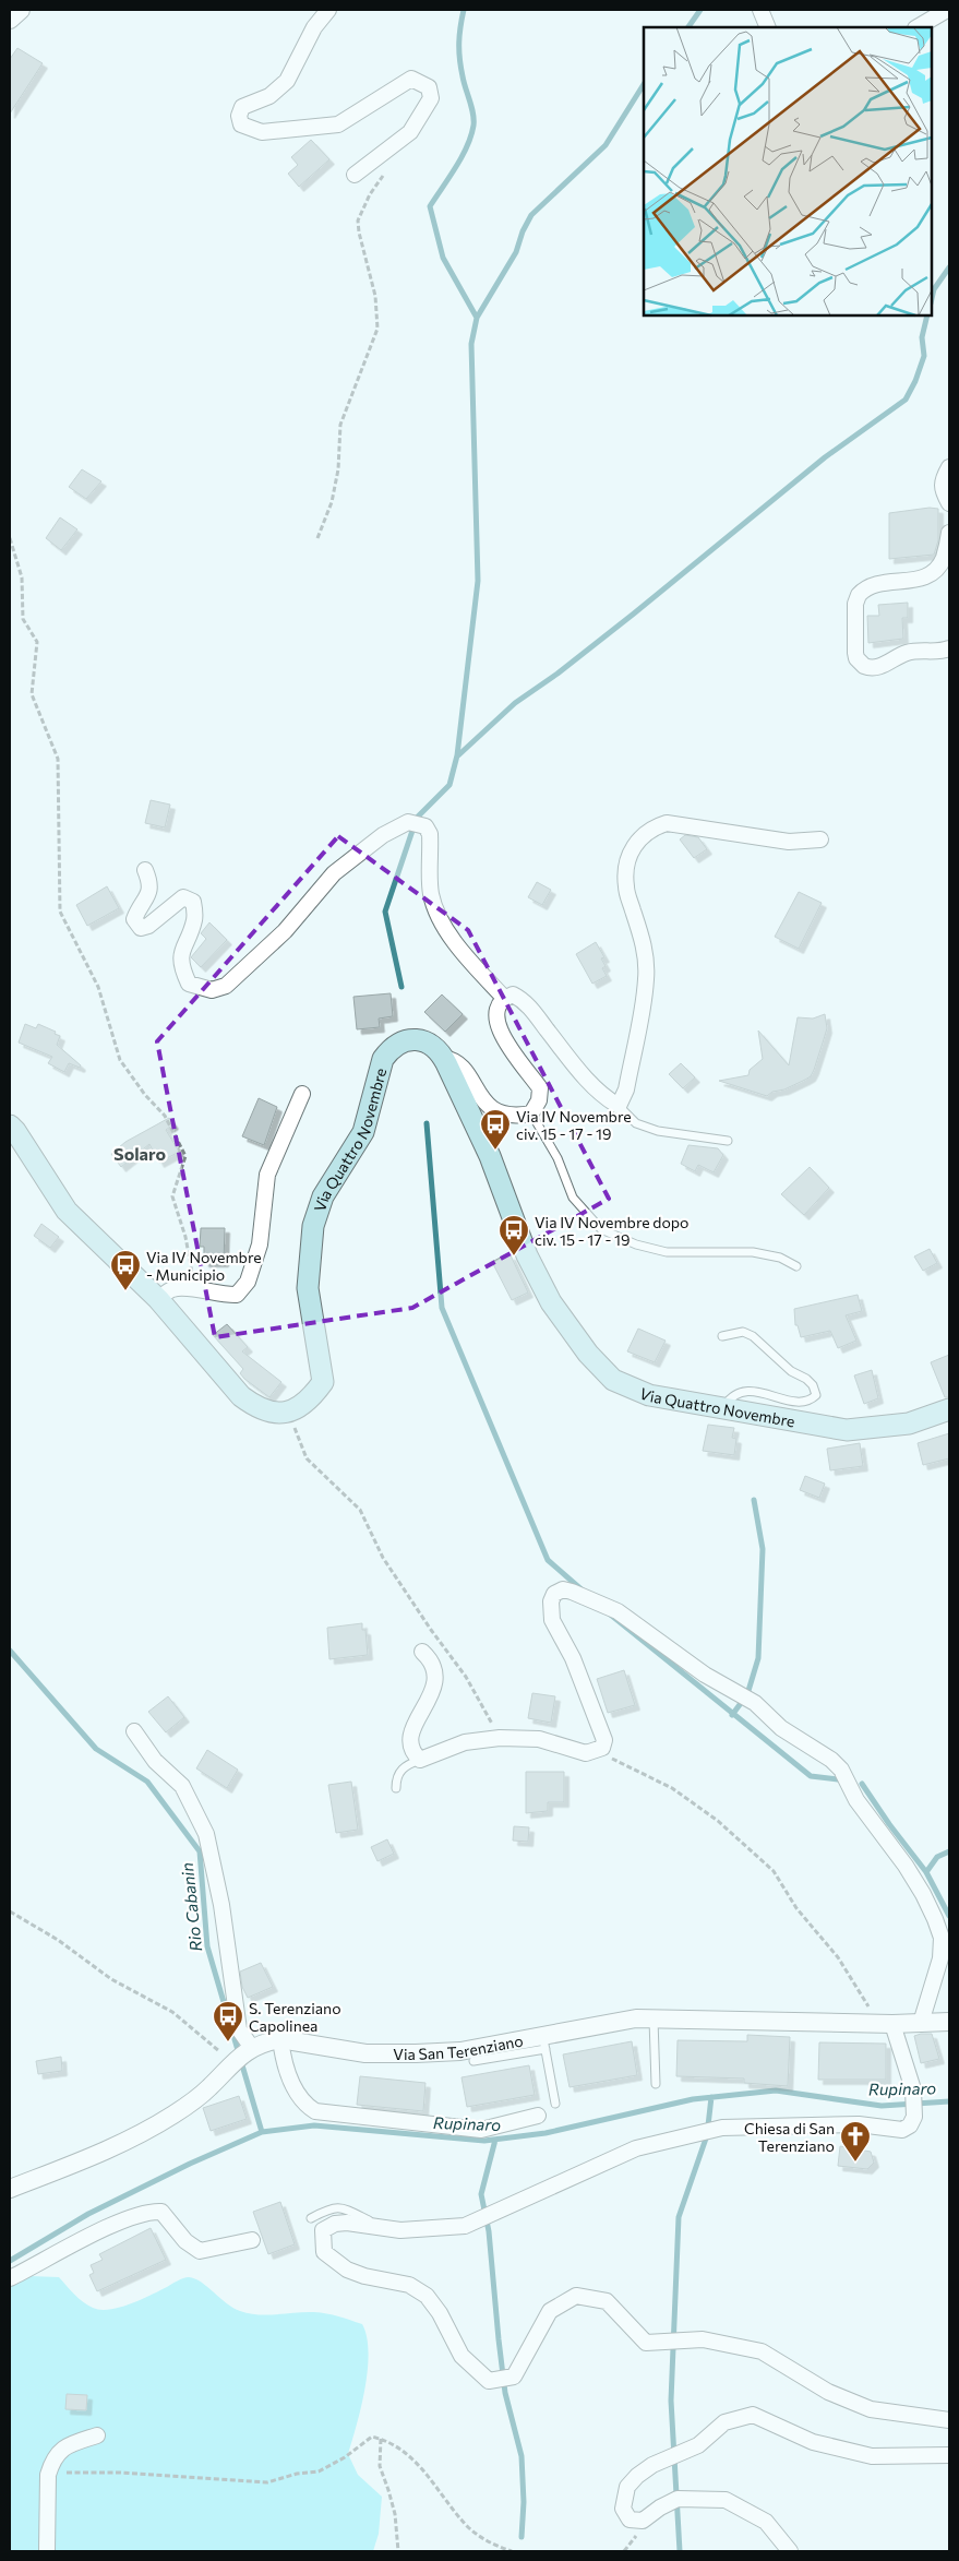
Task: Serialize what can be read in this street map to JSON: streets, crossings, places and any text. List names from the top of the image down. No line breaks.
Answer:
{"streets":{"main road":["Via Quattro Novembre"],"street":["Via San Terenziano"]},"districts":["Solaro"],"water":["Rio Cabanin","Rupinaro"],"places":{"bus stop":["Via IV Novembre civ. 15 - 17 - 19","Via IV Novembre dopo civ. 15 - 17 - 19","Via IV Novembre - Municipio","S. Terenziano Capolinea"],"church":["Chiesa di San Terenziano"]}}
